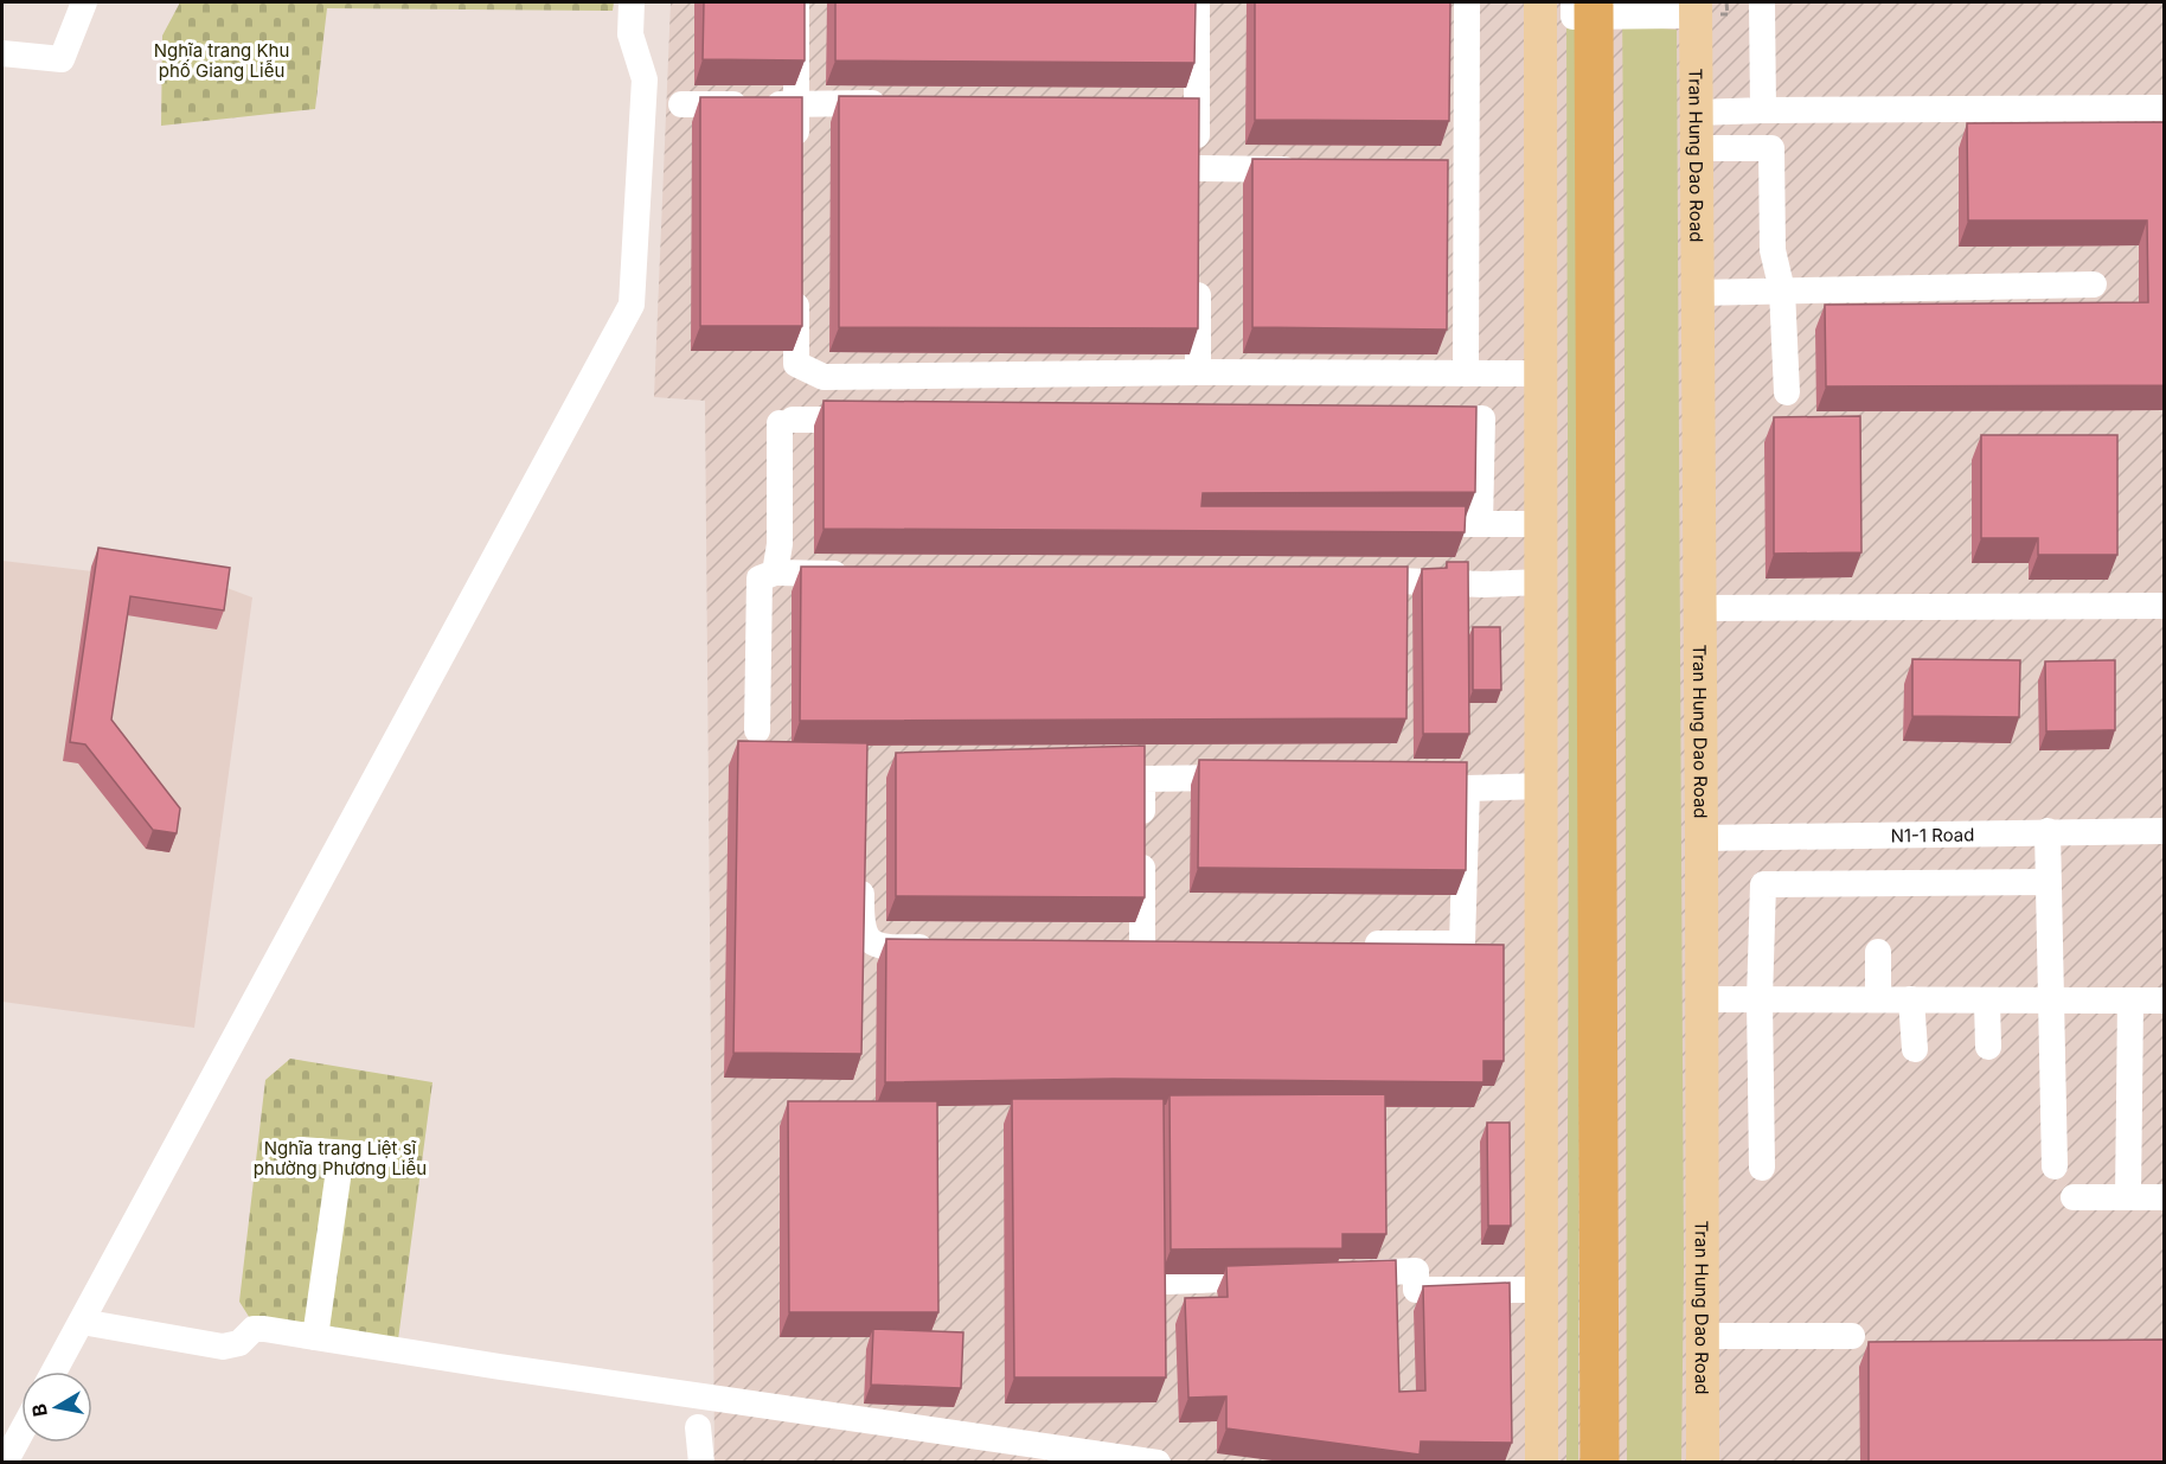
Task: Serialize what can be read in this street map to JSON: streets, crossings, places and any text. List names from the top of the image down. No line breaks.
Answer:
{"streets":{"main road":["Tran Hung Dao Road"],"street":["N1-1 Road"]},"crossings":[["Tran Hung Dao Road","N1-1 Road"]],"parks":["Nghĩa trang Khu phố Giang Liễu","Nghĩa trang Liệt sĩ phường Phương Liễu"],"north":"left"}
